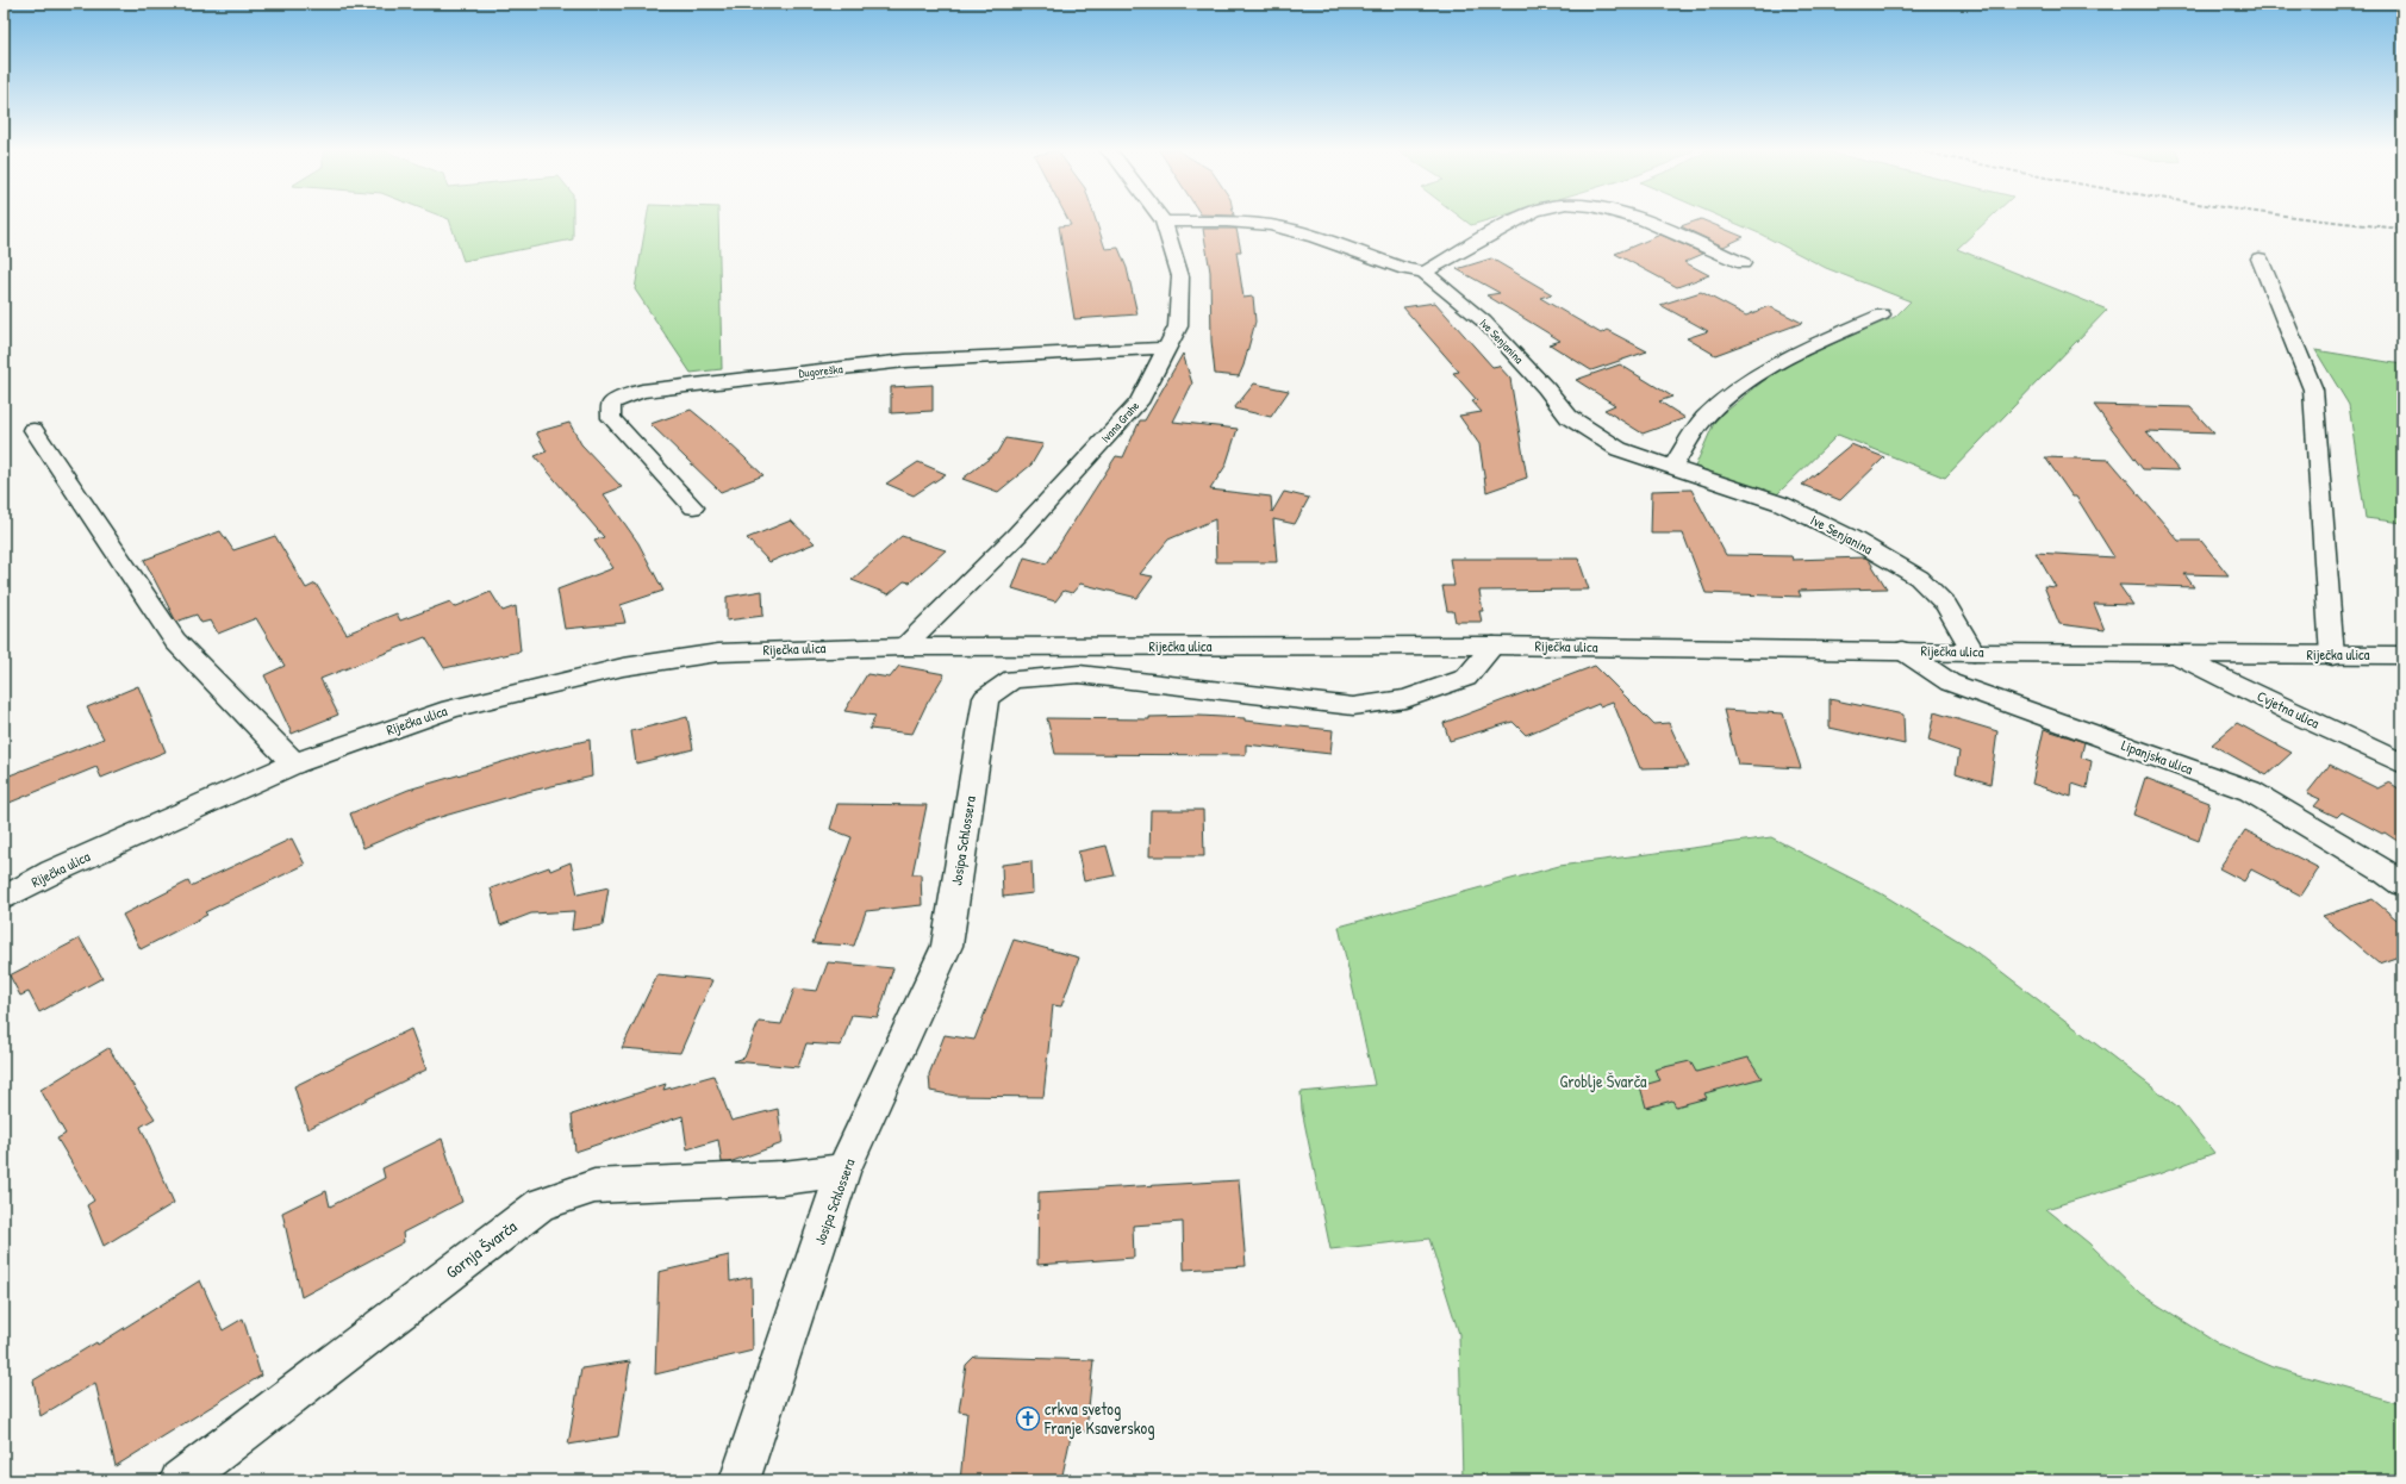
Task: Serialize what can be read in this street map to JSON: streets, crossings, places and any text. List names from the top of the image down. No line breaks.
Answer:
{"streets":{"street":["Ive Senjanina","Dugoreška","Ivana Grahe","Riječka ulica","Cvjetna ulica","Lipanjska ulica","Josipa Schlossera","Gornja Švarča"]},"crossings":[["Ive Senjanina","Ivana Grahe"],["Ive Senjanina","Riječka ulica"],["Dugoreška","Ivana Grahe"],["Ivana Grahe","Riječka ulica"],["Riječka ulica","Cvjetna ulica"],["Riječka ulica","Lipanjska ulica"],["Riječka ulica","Josipa Schlossera"],["Josipa Schlossera","Gornja Švarča"]],"parks":["Groblje Švarča"],"places":{"church":["crkva svetog Franje Ksaverskog"]}}
